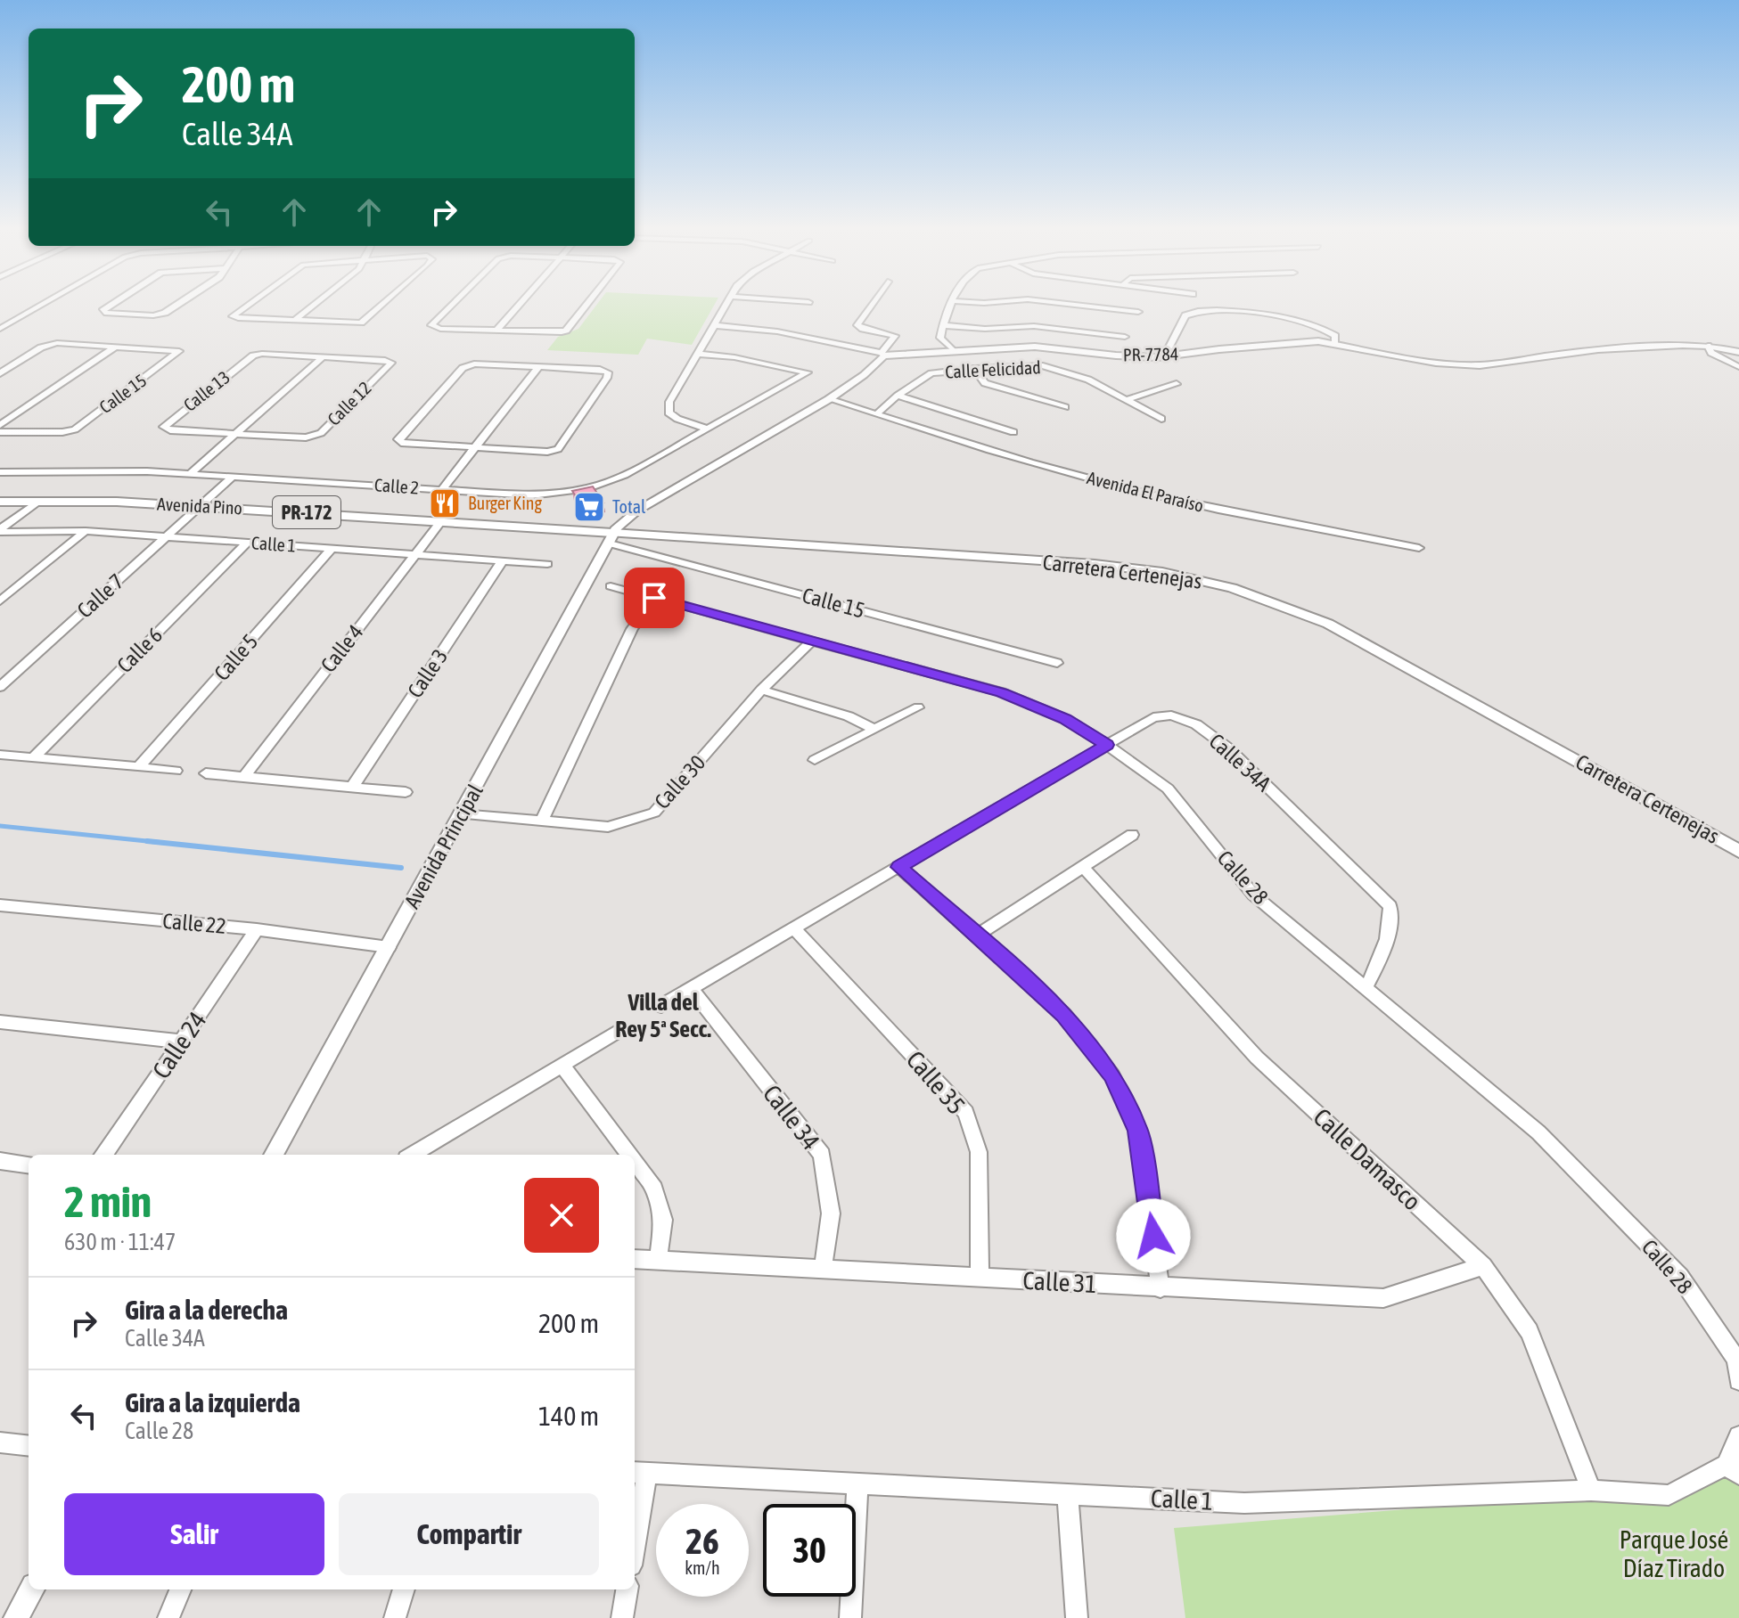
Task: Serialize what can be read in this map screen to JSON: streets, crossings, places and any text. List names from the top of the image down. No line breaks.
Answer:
{"streets":{"main road":["Avenida Pino","PR-172","Carretera Certenejas"],"street":["PR-7784","Calle Felicidad","Calle 13","Calle 15","Calle 12","Calle 2","Avenida El Paraíso","Calle 1","Calle 7","Calle 4","Calle 6","Calle 5","Calle 3","Calle 34A","Calle 30","Avenida Principal","Calle 28","Calle 22","Calle 24","Calle 35","Calle 34","Calle Damasco","Calle 31"]},"crossings":[["Calle Felicidad","Avenida El Paraíso"],["Calle 13","Calle 12"],["Calle 15","Avenida Pino"],["Calle 15","Carretera Certenejas"],["Calle 15","Avenida Principal"],["Calle 2","Calle 7"],["Avenida Pino","Carretera Certenejas"],["Avenida Pino","Calle 7"],["Avenida Pino","Calle 4"],["Avenida Pino","Avenida Principal"],["Calle 1","Calle 7"],["Calle 1","Calle 4"],["Calle 1","Calle 6"],["Calle 1","Calle 5"],["Calle 1","Calle 3"],["Calle 1","Calle Damasco"],["Carretera Certenejas","Avenida Principal"],["Calle 34A","Calle 28"],["Calle 34A","Calle 35"],["Calle 34A","Calle 34"],["Calle 30","Avenida Principal"],["Calle 30","Calle 28"],["Avenida Principal","Calle 22"],["Calle 22","Calle 24"],["Calle 35","Calle 31"],["Calle 34","Calle 31"],["Calle Damasco","Calle 31"]],"districts":["Villa del Rey 5ª Secc."],"parks":["Parque José Díaz Tirado"],"places":{"restaurant":["Burger King"],"supermarket":["Total"]},"page":{"turn":["200 m","Calle 34A"],"heading":["2 min","630 m · 11:47"],"list":[{"name":"Gira a la derecha","note":"Calle 34A","value":"200 m"},{"name":"Gira a la izquierda","note":"Calle 28","value":"140 m"}],"buttons":["Salir","Compartir"],"speed":"26 km/h","limit":"30"}}
